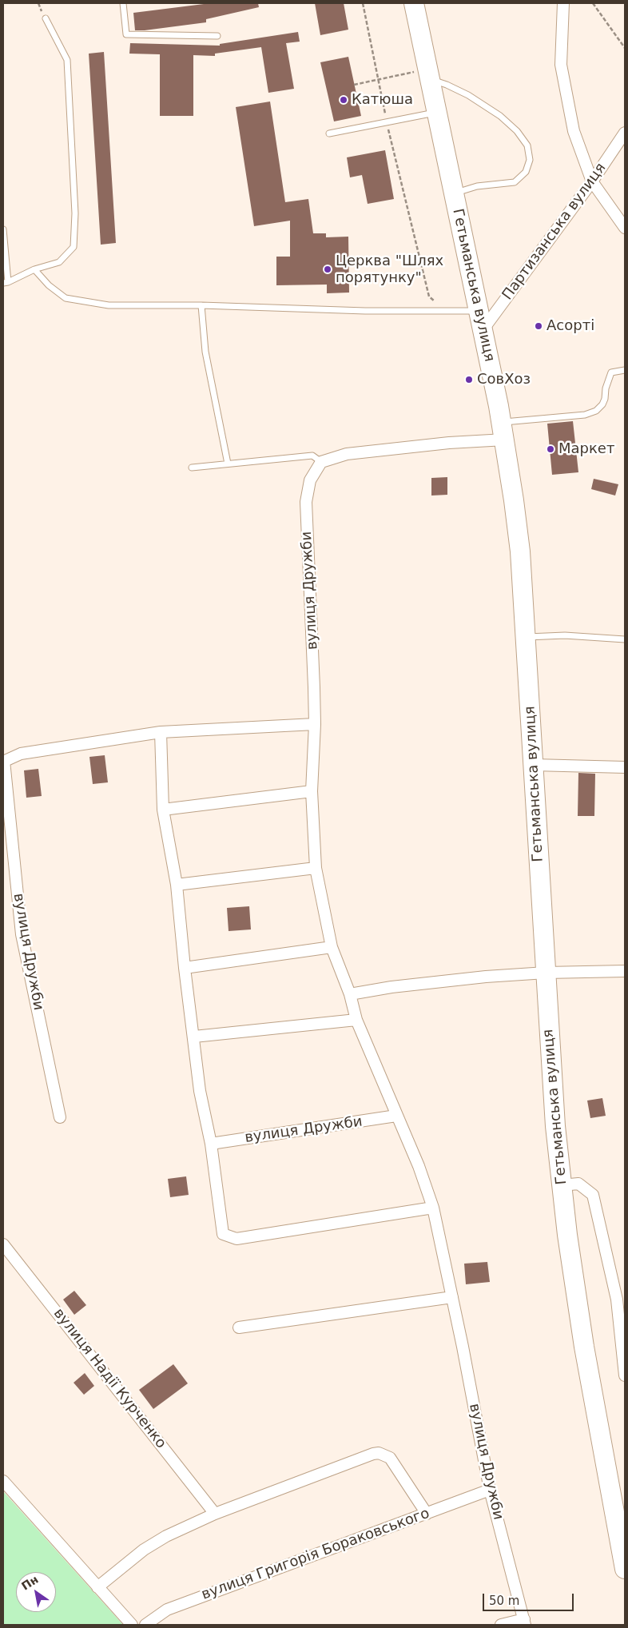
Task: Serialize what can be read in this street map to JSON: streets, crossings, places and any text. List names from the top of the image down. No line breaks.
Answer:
{"streets":{"highway":["Гетьманська вулиця"],"street":["Партизанська вулиця","вулиця Дружби","вулиця Надії Курченко","вулиця Григорія Бораковського"]},"crossings":[["Партизанська вулиця","Гетьманська вулиця"],["вулиця Дружби","вулиця Григорія Бораковського"]],"places":["Катюша","Церква \"Шлях порятунку\"","Асорті","СовХоз","Маркет"],"scale_bar":"50 m","north":"top left"}
